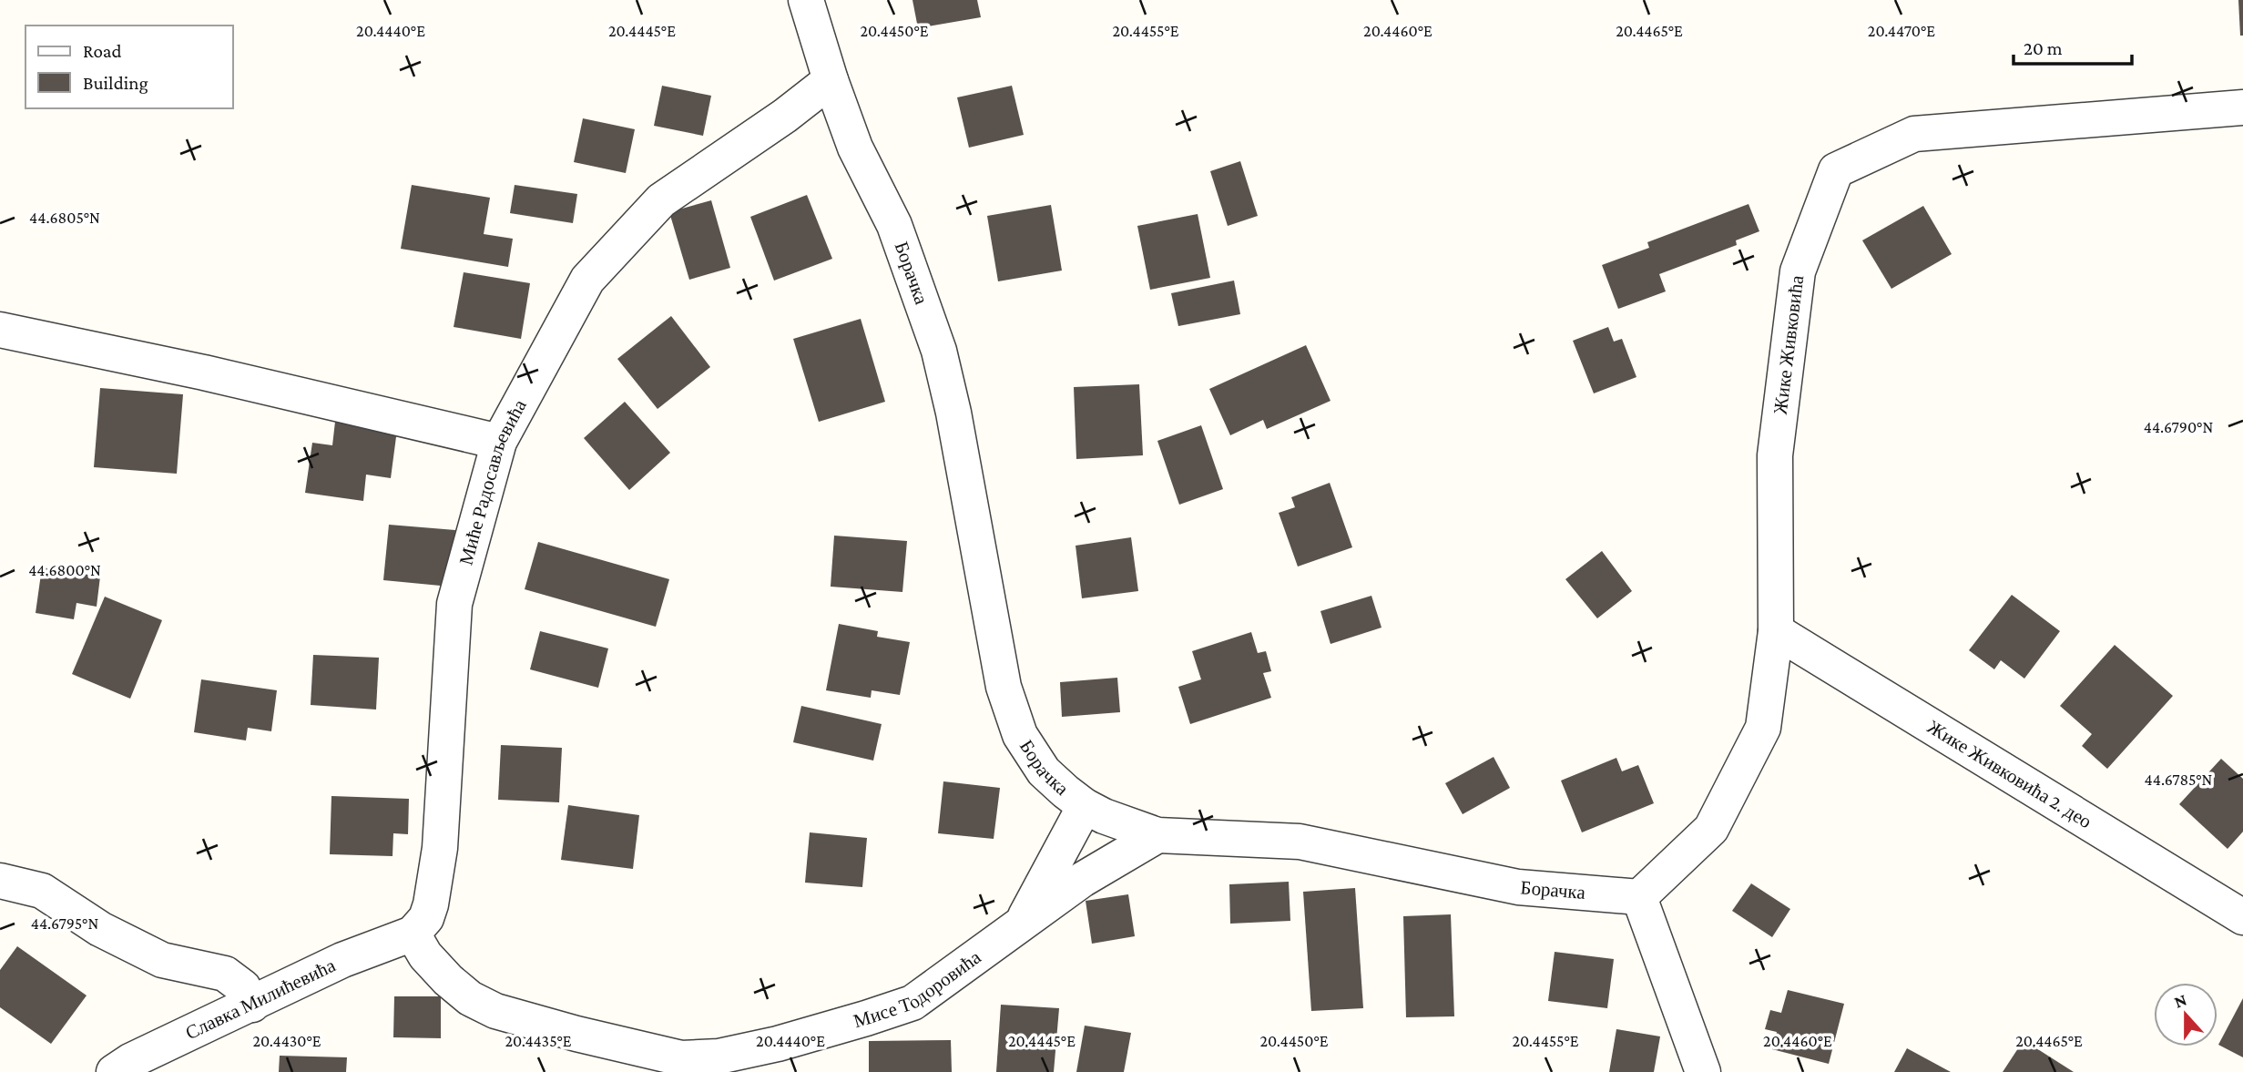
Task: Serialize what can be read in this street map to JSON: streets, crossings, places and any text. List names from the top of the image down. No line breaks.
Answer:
{"streets":{"street":["Борачка","Жике Живковића","Миће Радосављевића","Жике Живковића 2. део","Мисе Тодоровића","Славка Милићевића"]},"crossings":[["Борачка","Жике Живковића"],["Борачка","Миће Радосављевића"],["Борачка","Мисе Тодоровића"],["Жике Живковића","Жике Живковића 2. део"],["Миће Радосављевића","Мисе Тодоровића"],["Миће Радосављевића","Славка Милићевића"],["Мисе Тодоровића","Славка Милићевића"]],"legend":["Road","Building"],"scale_bar":"20 m","north":"top","coordinates":["20.4440°E","20.4445°E","20.4450°E","20.4455°E","20.4460°E","20.4465°E","20.4470°E","44.6805°N","44.6790°N","44.6800°N","44.6785°N","44.6795°N","20.4430°E","20.4435°E"]}
